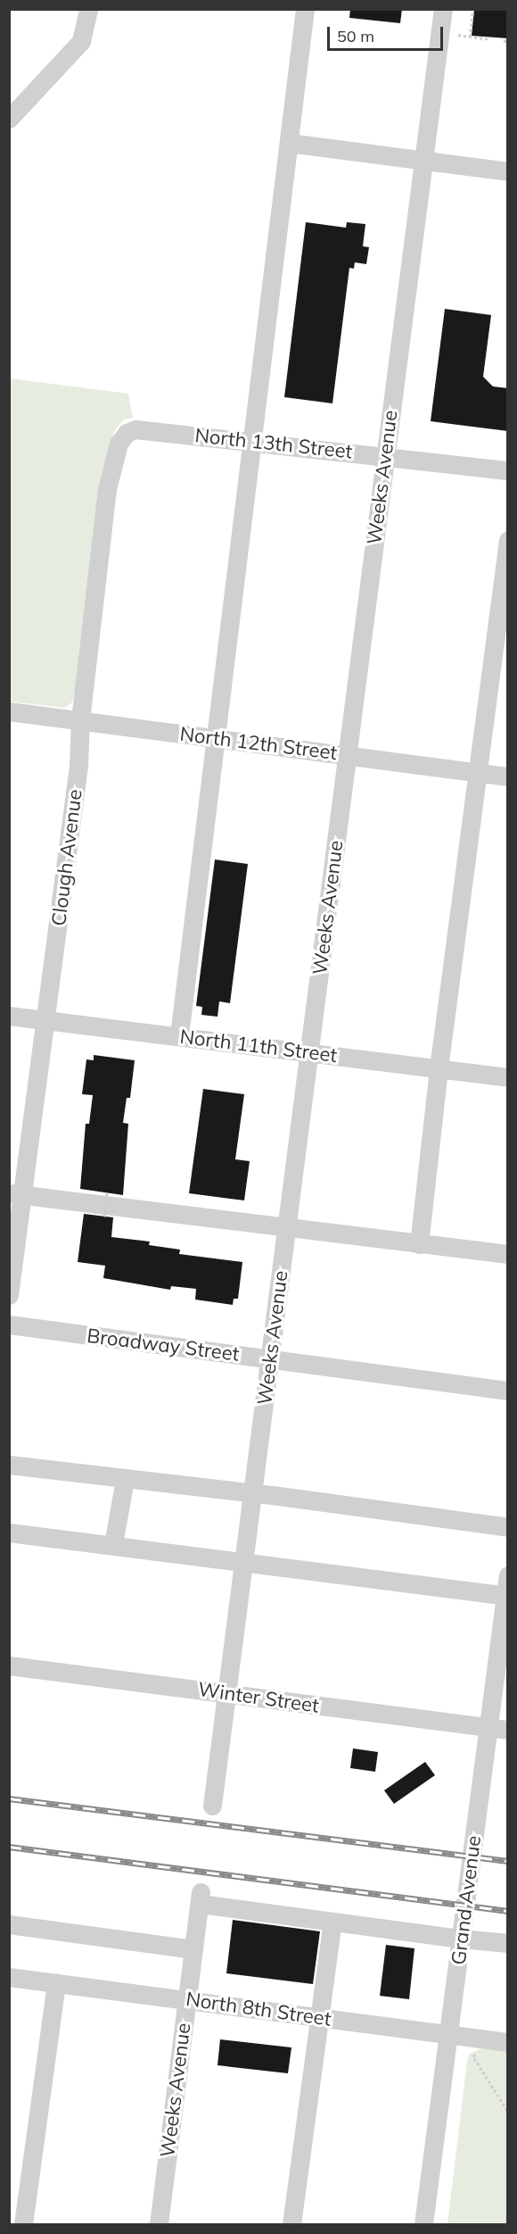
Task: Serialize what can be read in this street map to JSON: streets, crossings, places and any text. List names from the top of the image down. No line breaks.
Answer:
{"streets":{"street":["North 13th Street","Weeks Avenue","North 12th Street","Clough Avenue","North 11th Street","Broadway Street","Winter Street","Grand Avenue","North 8th Street"]},"crossings":[["North 13th Street","Weeks Avenue"],["North 13th Street","Clough Avenue"],["Weeks Avenue","North 12th Street"],["Weeks Avenue","North 11th Street"],["Weeks Avenue","Broadway Street"],["Weeks Avenue","Winter Street"],["Weeks Avenue","North 8th Street"],["North 12th Street","Clough Avenue"],["Clough Avenue","North 11th Street"],["Winter Street","Grand Avenue"],["Grand Avenue","North 8th Street"]],"scale_bar":"50 m"}
